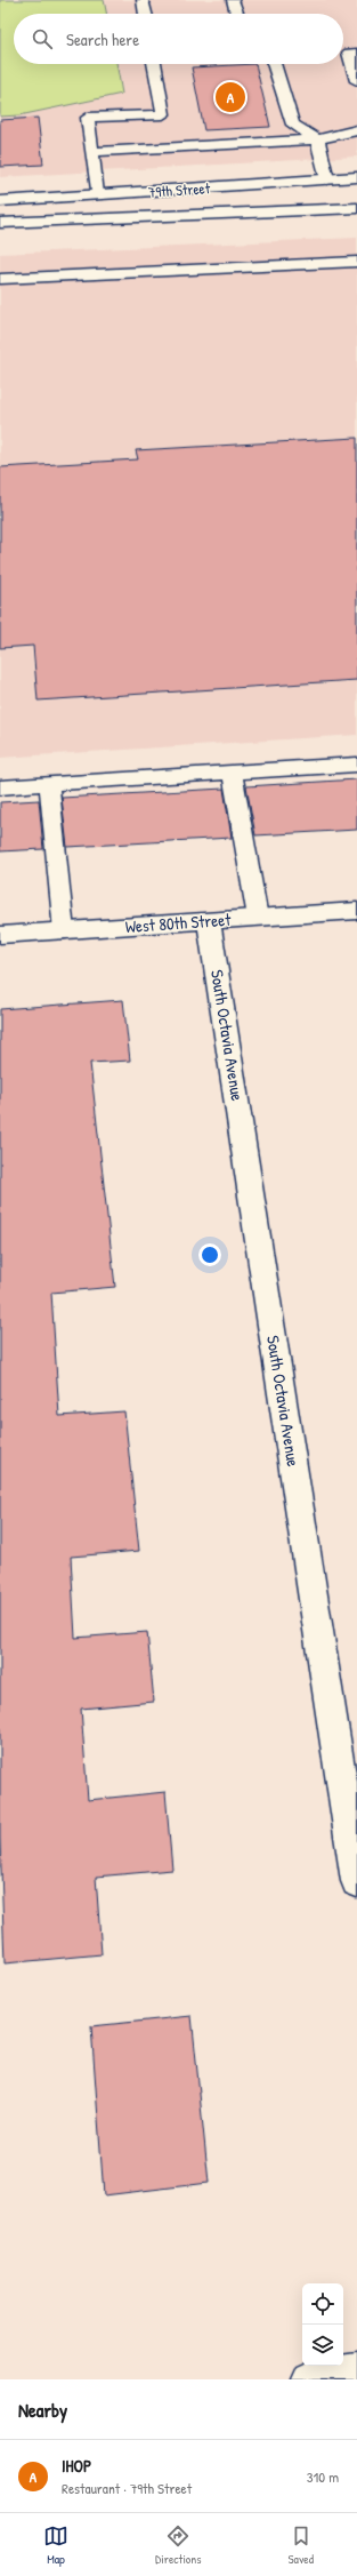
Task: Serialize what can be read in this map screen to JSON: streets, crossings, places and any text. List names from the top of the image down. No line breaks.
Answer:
{"streets":{"street":["79th Street","West 80th Street","South Octavia Avenue"]},"crossings":[["West 80th Street","South Octavia Avenue"]],"page":{"search":"Search here","pins":"A","heading":"Nearby","list":[{"mark":"A","name":"IHOP","note":"Restaurant · 79th Street","value":"310 m"}],"nav":["Map","Directions","Saved"]}}
